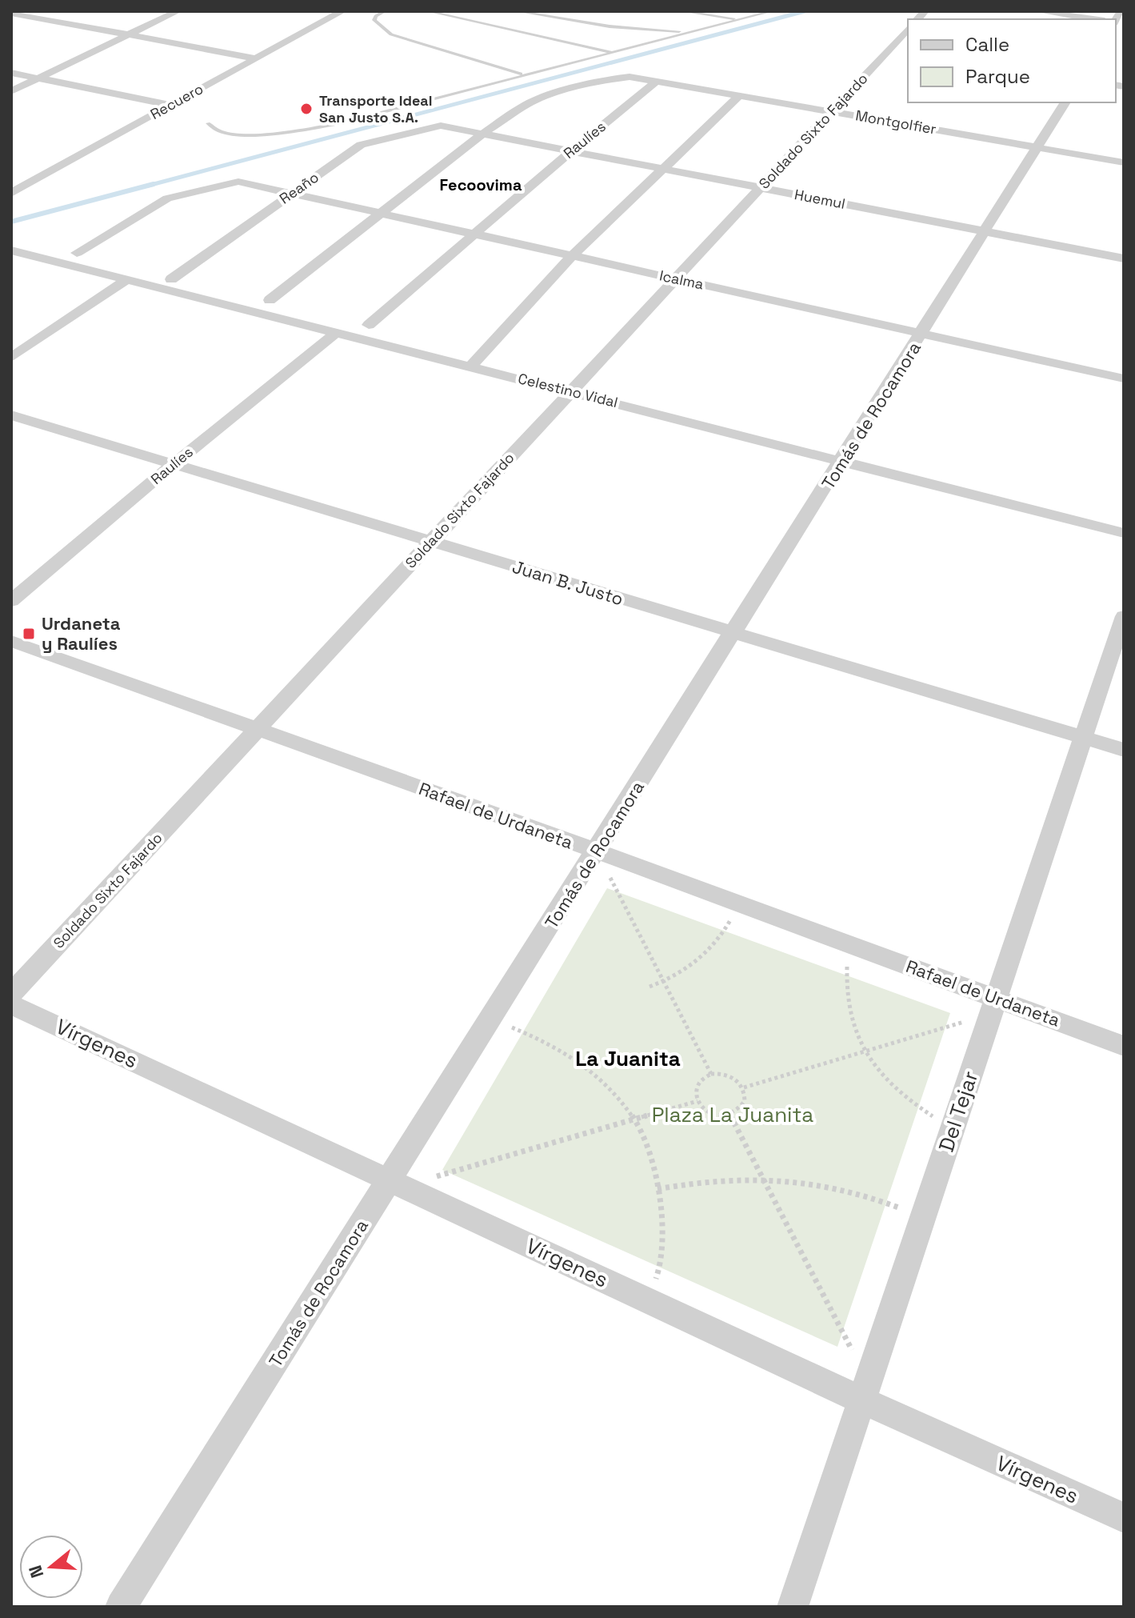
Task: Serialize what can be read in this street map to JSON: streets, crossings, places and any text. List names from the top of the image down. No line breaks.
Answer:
{"streets":{"street":["Recuero","Montgolfier","Soldado Sixto Fajardo","Raulíes","Reaño","Huemul","Icalma","Celestino Vidal","Tomás de Rocamora","Juan B. Justo","Rafael de Urdaneta","Vírgenes","Del Tejar"]},"crossings":[["Montgolfier","Soldado Sixto Fajardo"],["Montgolfier","Raulíes"],["Montgolfier","Huemul"],["Montgolfier","Icalma"],["Montgolfier","Tomás de Rocamora"],["Soldado Sixto Fajardo","Huemul"],["Soldado Sixto Fajardo","Icalma"],["Soldado Sixto Fajardo","Celestino Vidal"],["Soldado Sixto Fajardo","Juan B. Justo"],["Soldado Sixto Fajardo","Rafael de Urdaneta"],["Raulíes","Huemul"],["Raulíes","Icalma"],["Raulíes","Celestino Vidal"],["Raulíes","Juan B. Justo"],["Reaño","Huemul"],["Reaño","Icalma"],["Huemul","Tomás de Rocamora"],["Icalma","Tomás de Rocamora"],["Celestino Vidal","Tomás de Rocamora"],["Tomás de Rocamora","Juan B. Justo"],["Tomás de Rocamora","Rafael de Urdaneta"],["Tomás de Rocamora","Vírgenes"],["Juan B. Justo","Del Tejar"],["Rafael de Urdaneta","Del Tejar"],["Vírgenes","Del Tejar"]],"districts":["Fecoovima","La Juanita"],"parks":["Plaza La Juanita"],"places":{"other":["Transporte Ideal San Justo S.A."],"transit":["Urdaneta y Raulíes"]},"legend":["Calle","Parque"],"north":"left"}
